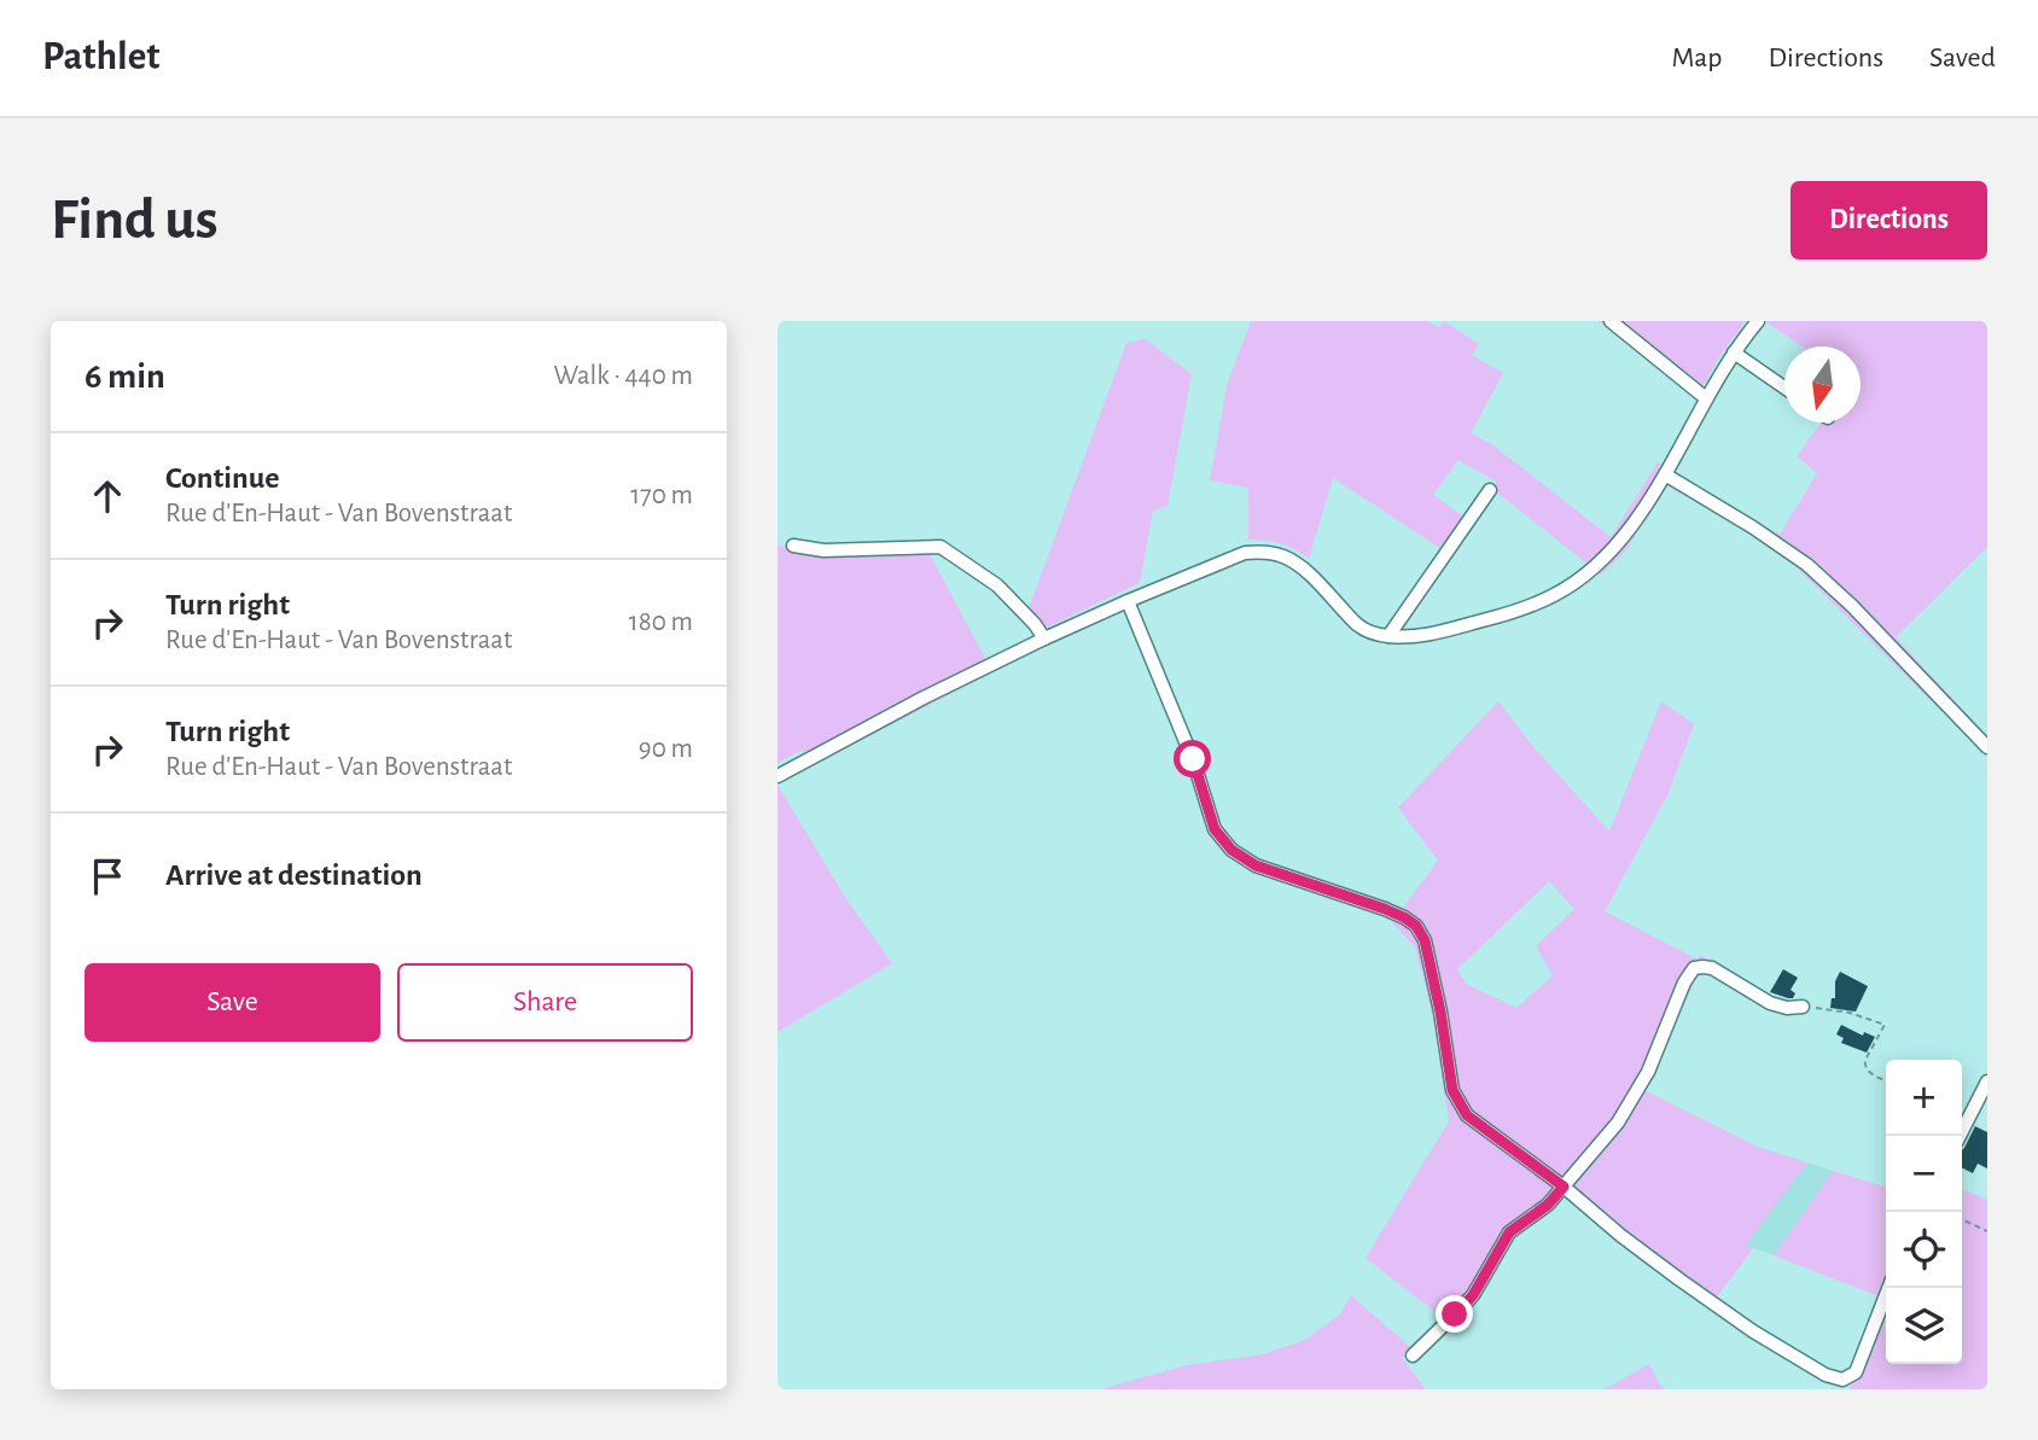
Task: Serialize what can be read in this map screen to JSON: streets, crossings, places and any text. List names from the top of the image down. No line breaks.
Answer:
{"north":"bottom","page":{"header":"Pathlet","nav":["Map","Directions","Saved"],"buttons":["Directions",["Save","Share"]],"title":"Find us","heading":["6 min","Walk · 440 m"],"list":[["Continue","Rue d'En-Haut - Van Bovenstraat","170 m"],["Turn right","Rue d'En-Haut - Van Bovenstraat","180 m"],["Turn right","Rue d'En-Haut - Van Bovenstraat","90 m"],"Arrive at destination"],"map_buttons":["+","−"]}}
